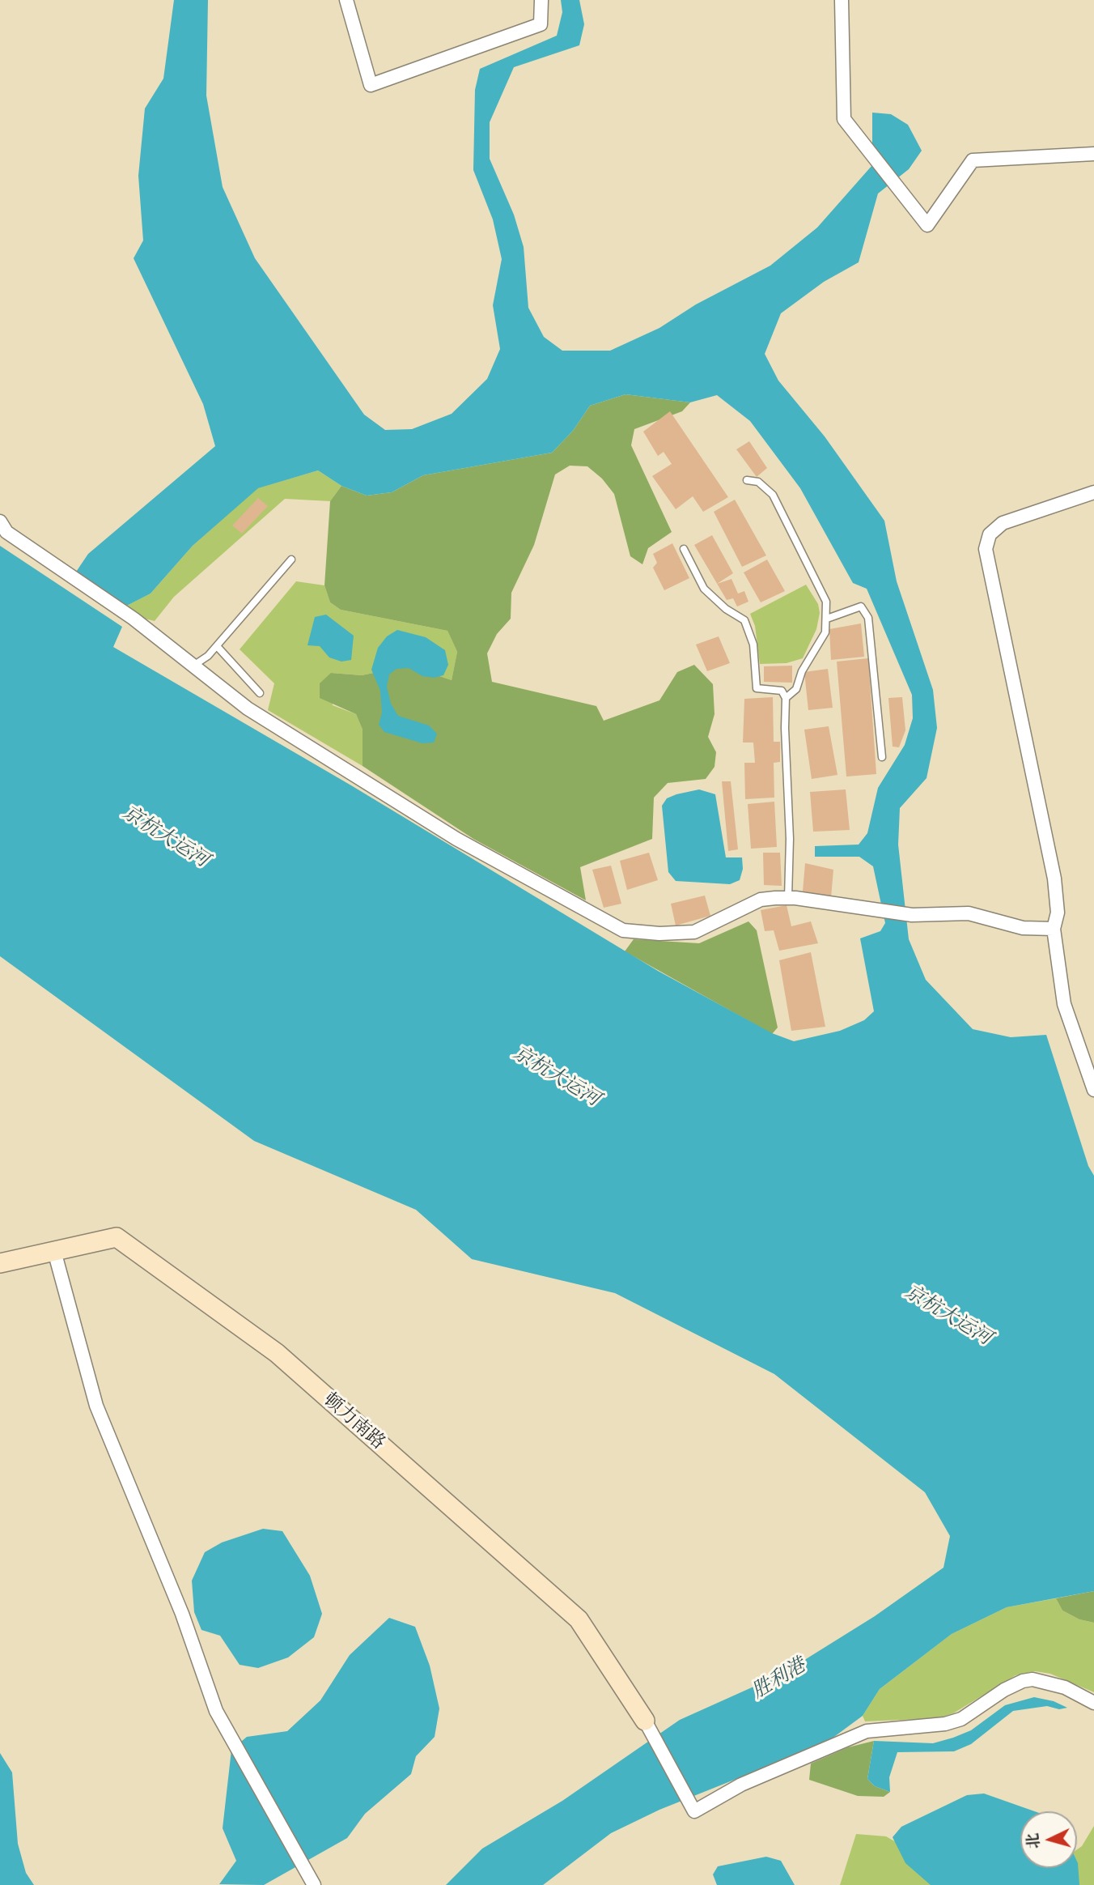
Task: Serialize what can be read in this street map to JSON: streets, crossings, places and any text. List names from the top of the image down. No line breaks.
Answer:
{"streets":{"street":["顿力南路"]},"water":["京杭大运河","胜利港"],"north":"left"}
